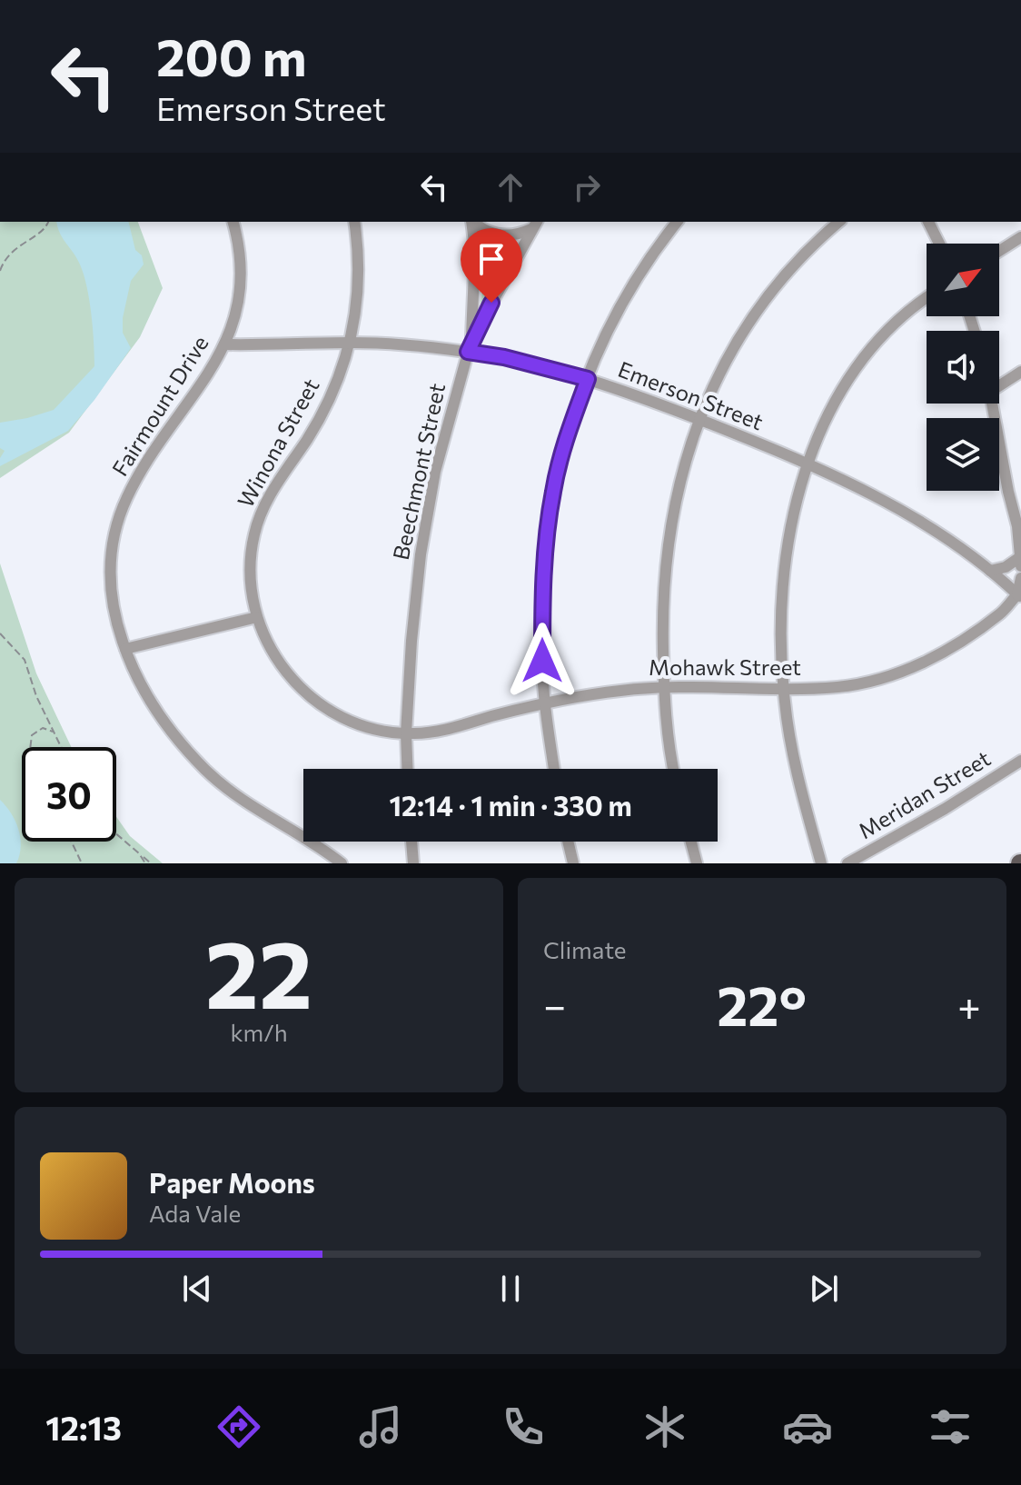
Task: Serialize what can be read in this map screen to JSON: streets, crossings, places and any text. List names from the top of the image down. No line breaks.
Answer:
{"streets":{"street":["Emerson Street","Fairmount Drive","Winona Street","Beechmont Street","Mohawk Street","Meridan Street"]},"crossings":[["Emerson Street","Fairmount Drive"],["Emerson Street","Winona Street"],["Emerson Street","Beechmont Street"],["Emerson Street","Mohawk Street"],["Winona Street","Beechmont Street"],["Winona Street","Mohawk Street"],["Beechmont Street","Mohawk Street"]],"north":"top right","page":{"turn":["200 m","Emerson Street"],"limit":"30","trip":"12:14 · 1 min · 330 m","tile":[["22","km/h"],"Climate"],"heat":["−","22°","+"],"song":["Paper Moons","Ada Vale"],"tabs":"12:13"}}
